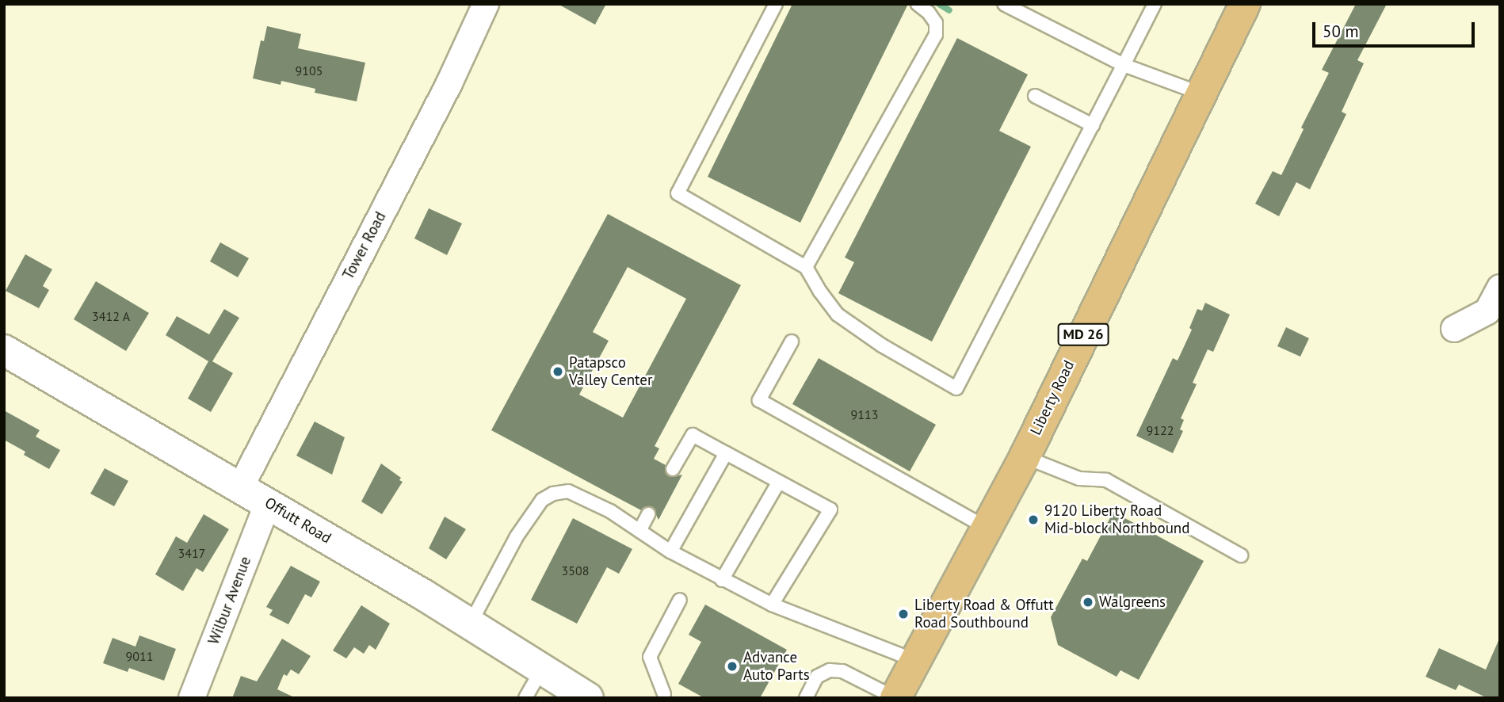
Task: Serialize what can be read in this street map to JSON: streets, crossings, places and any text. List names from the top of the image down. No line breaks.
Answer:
{"streets":{"main road":["MD 26","Liberty Road"],"street":["Tower Road","Offutt Road","Wilbur Avenue"]},"crossings":[["Tower Road","Offutt Road"],["Offutt Road","Wilbur Avenue"]],"places":["Patapsco Valley Center","9120 Liberty Road Mid-block Northbound","Walgreens","Liberty Road & Offutt Road Southbound","Advance Auto Parts"],"house_numbers":["9105","3412 A","9113","9122","3417","3508","9011"],"scale_bar":"50 m"}
